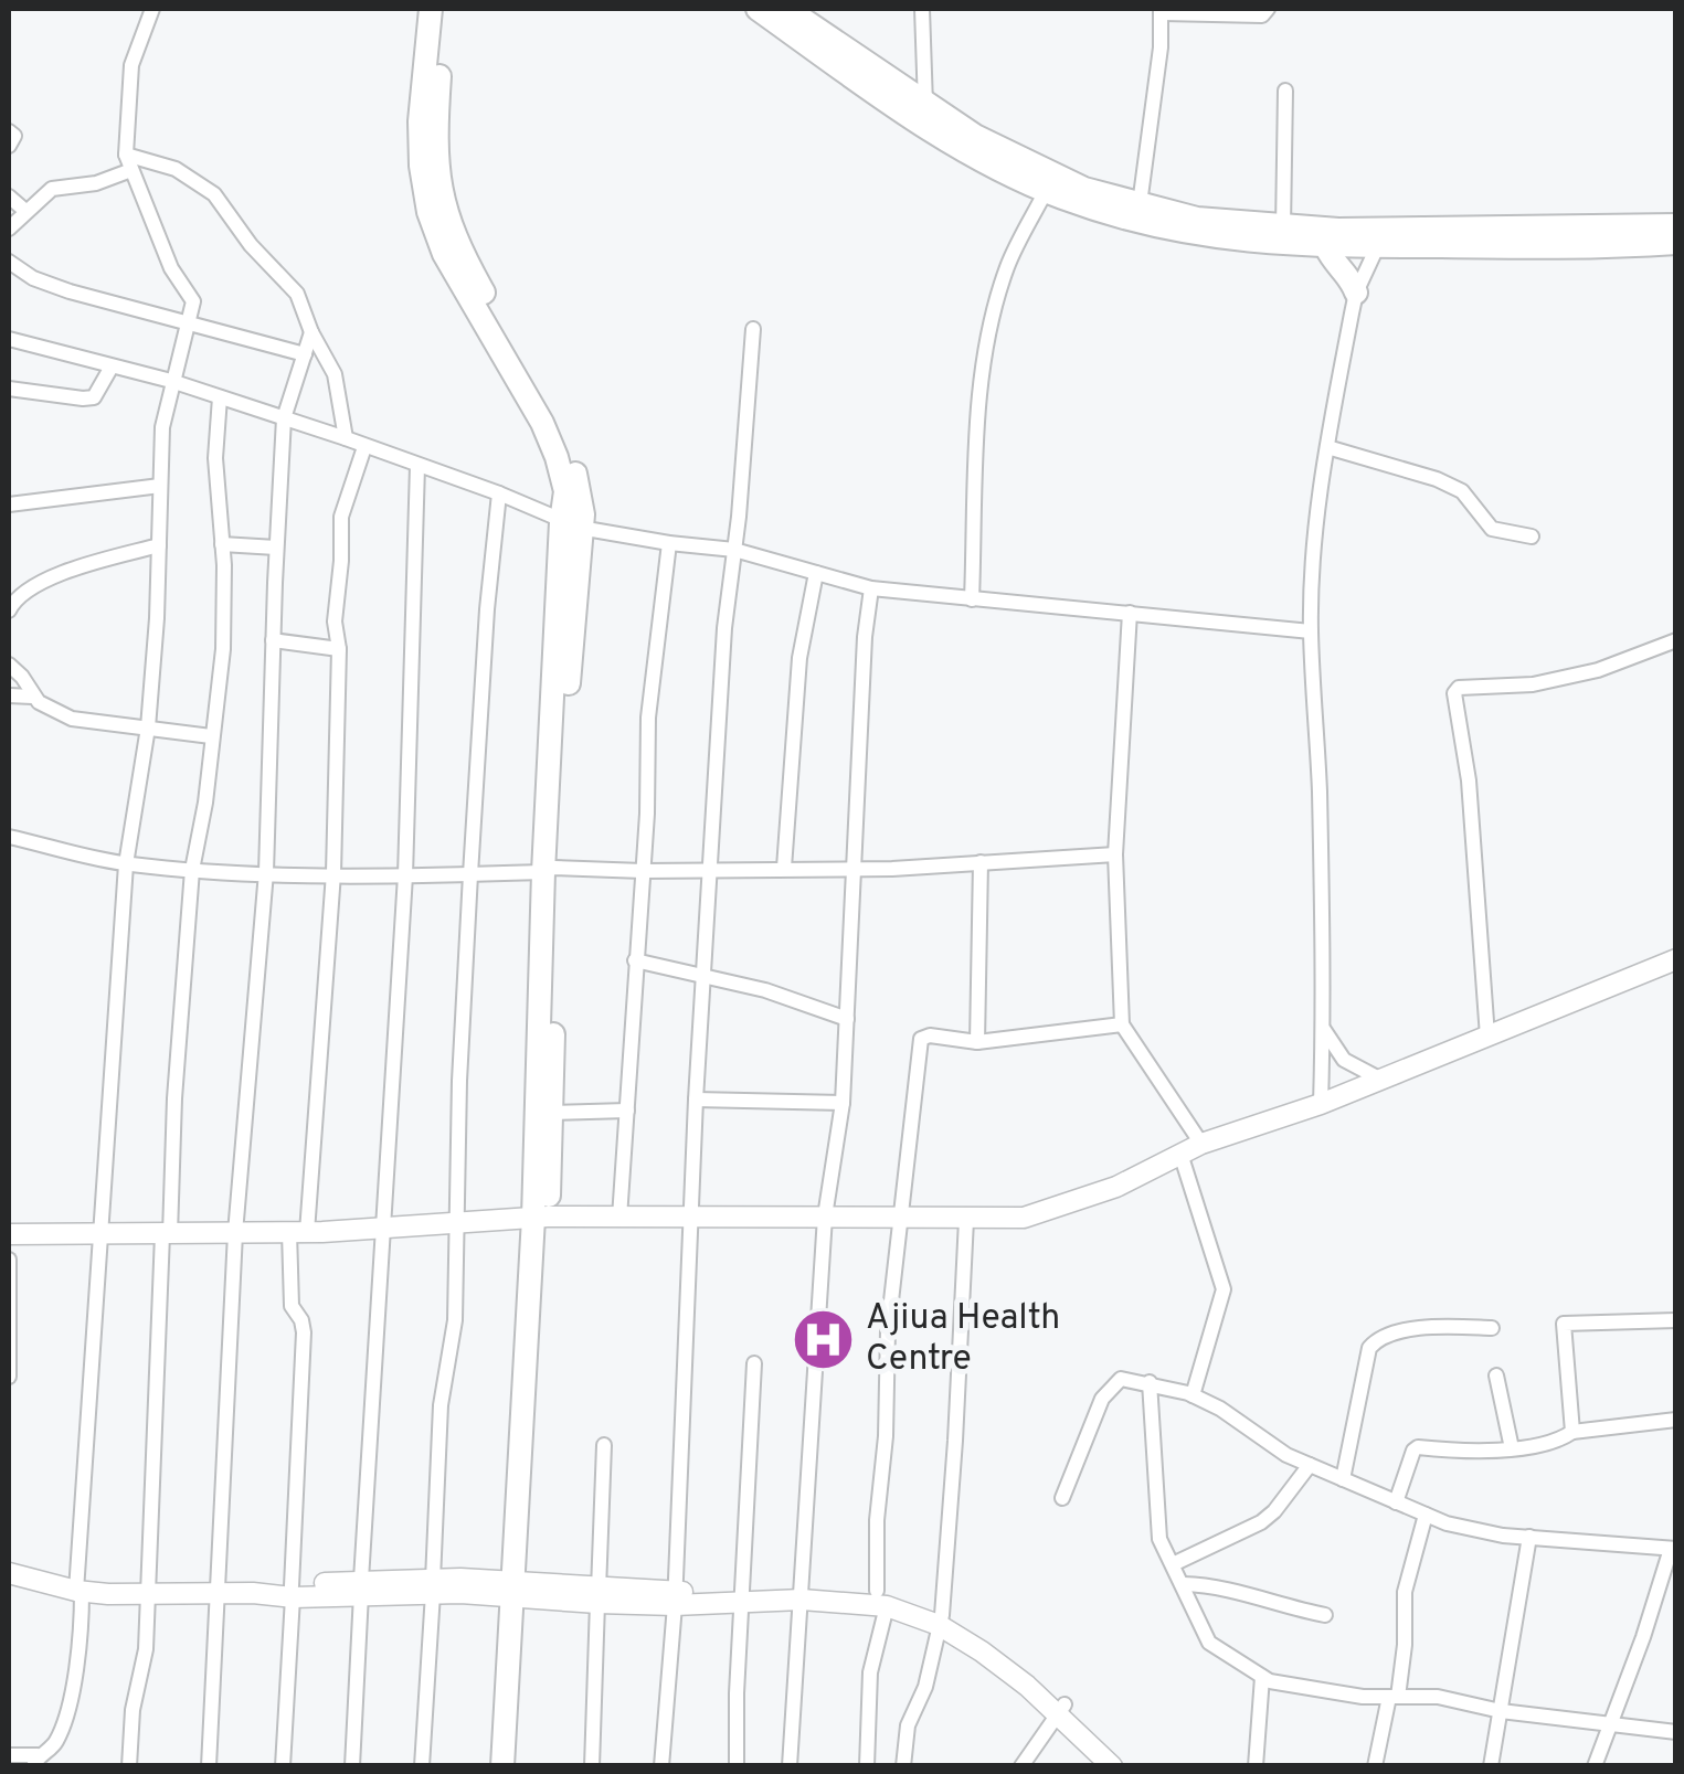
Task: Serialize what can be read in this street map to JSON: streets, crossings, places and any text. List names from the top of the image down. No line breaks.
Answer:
{"places":{"hospital":["Ajiua Health Centre"]}}
